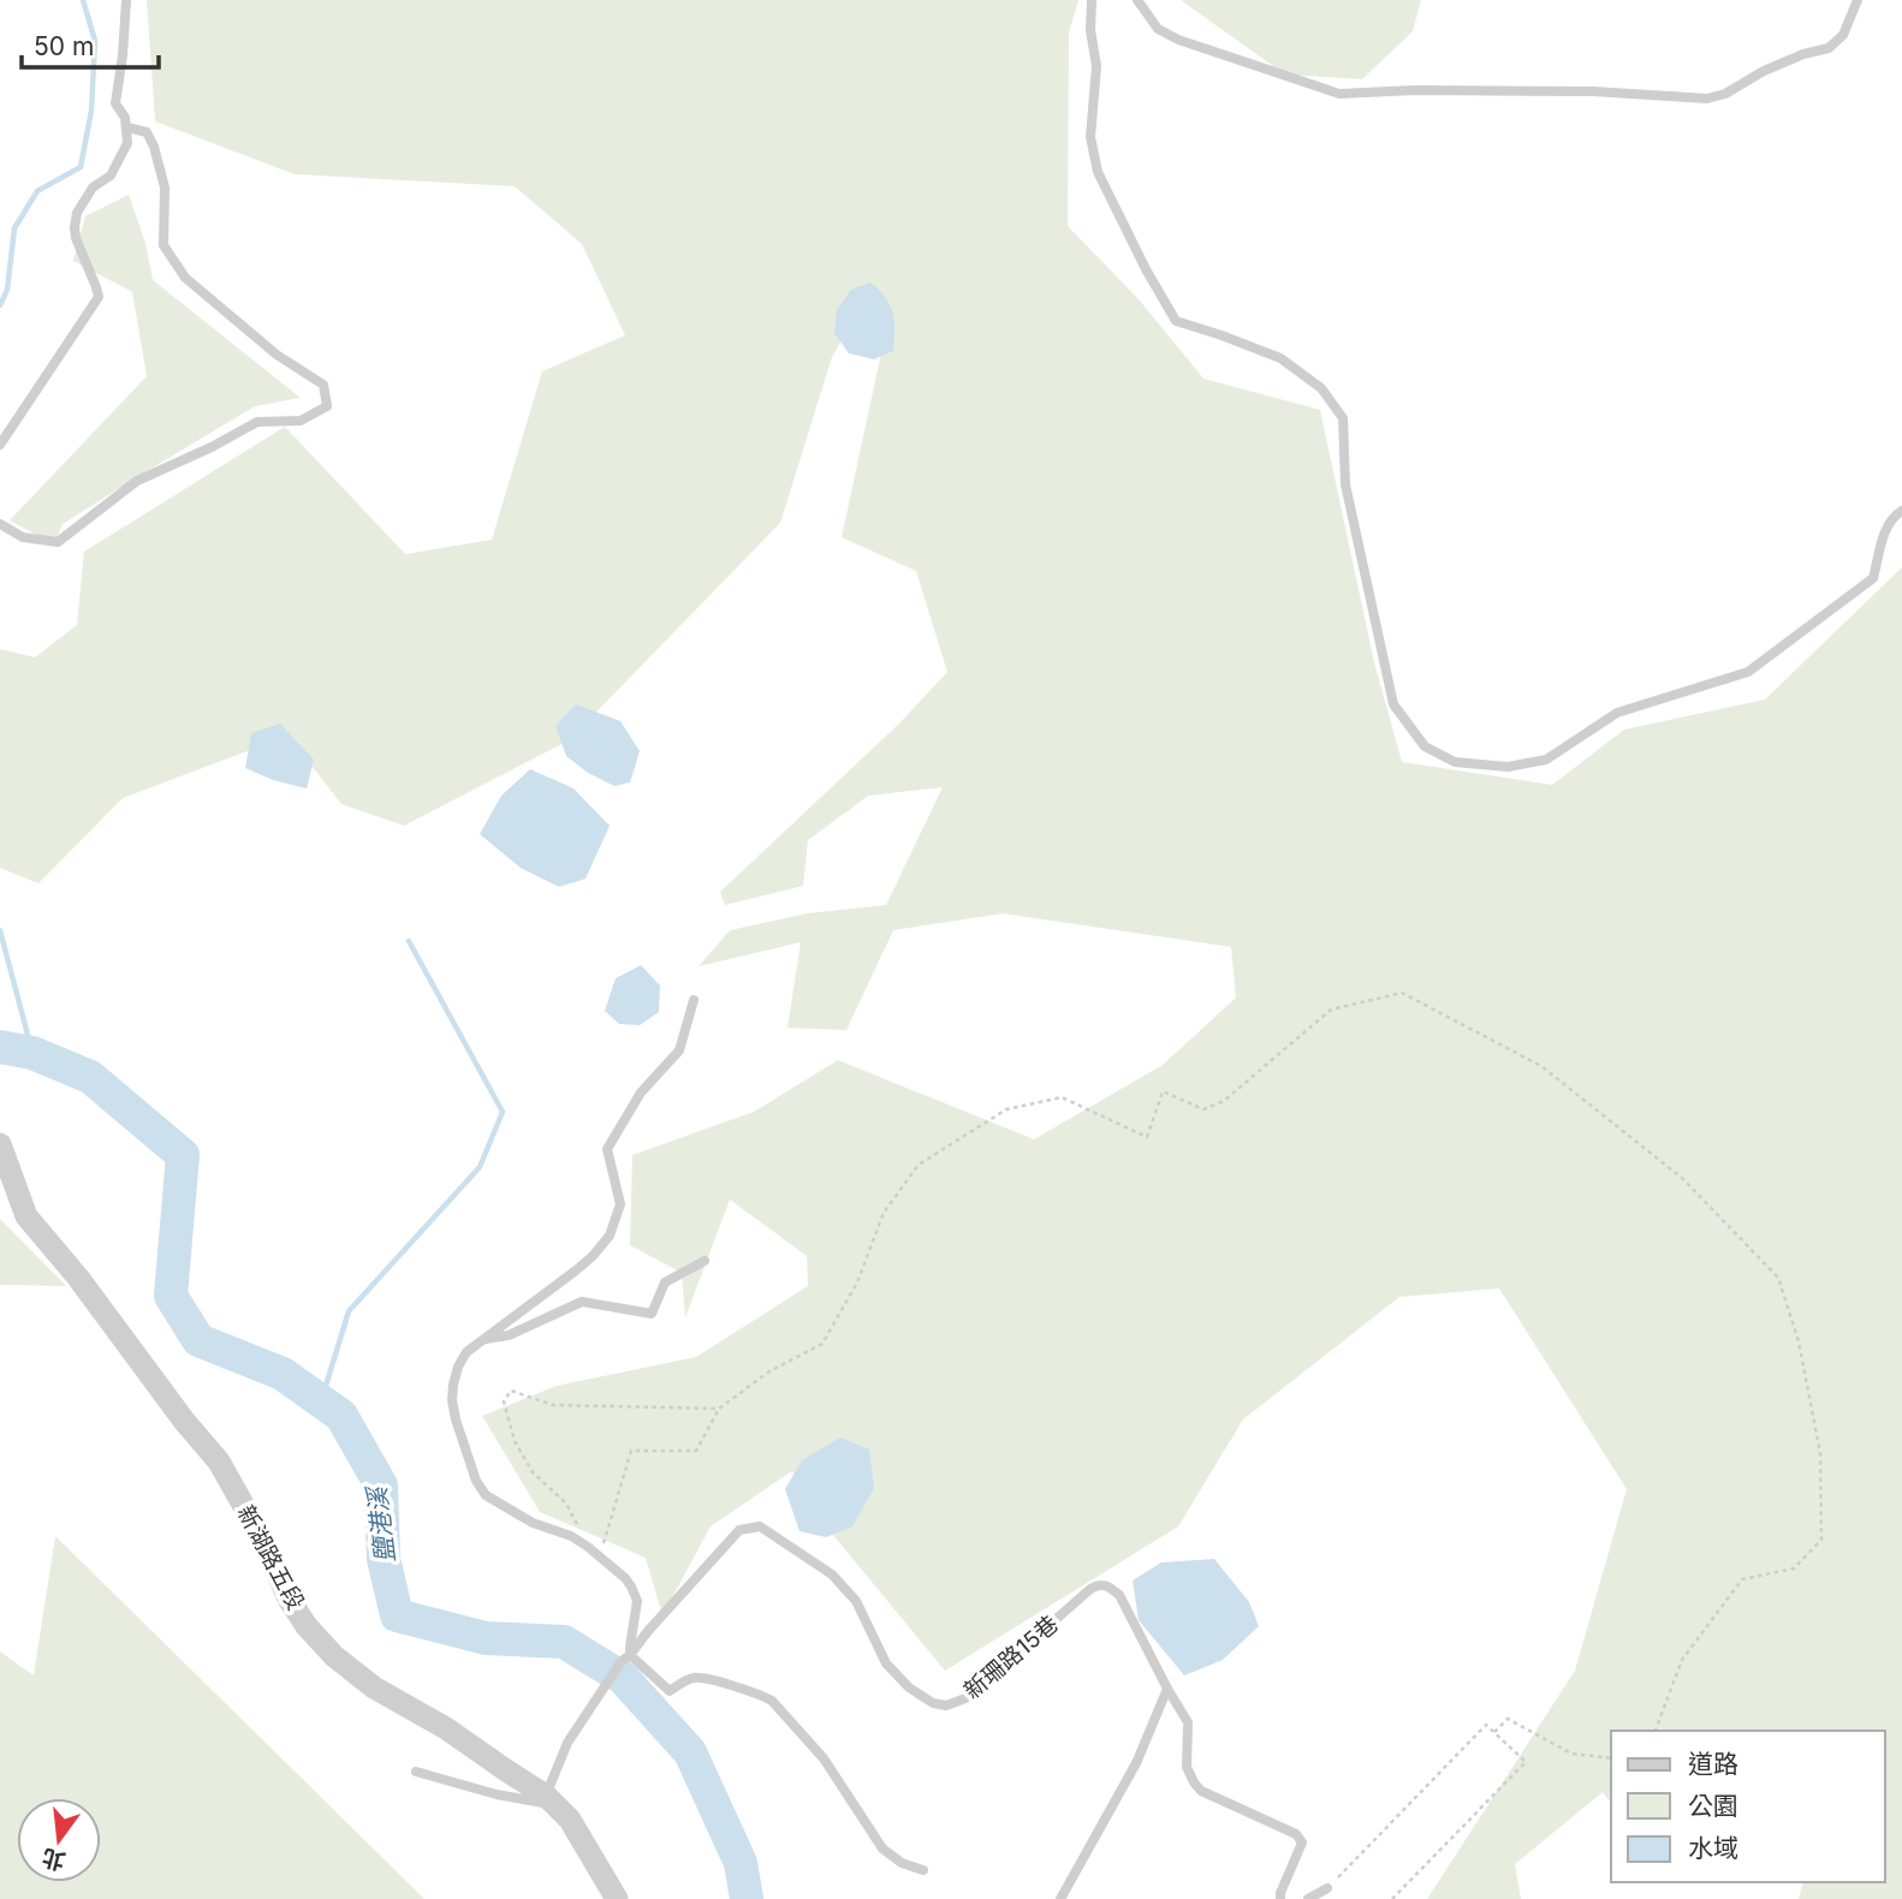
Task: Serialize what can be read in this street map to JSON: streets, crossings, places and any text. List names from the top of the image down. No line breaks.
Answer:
{"streets":{"street":["新湖路五段"],"lane":["新珊路15巷"]},"water":["鹽港溪"],"legend":["道路","公園","水域"],"scale_bar":"50 m","north":"bottom"}
